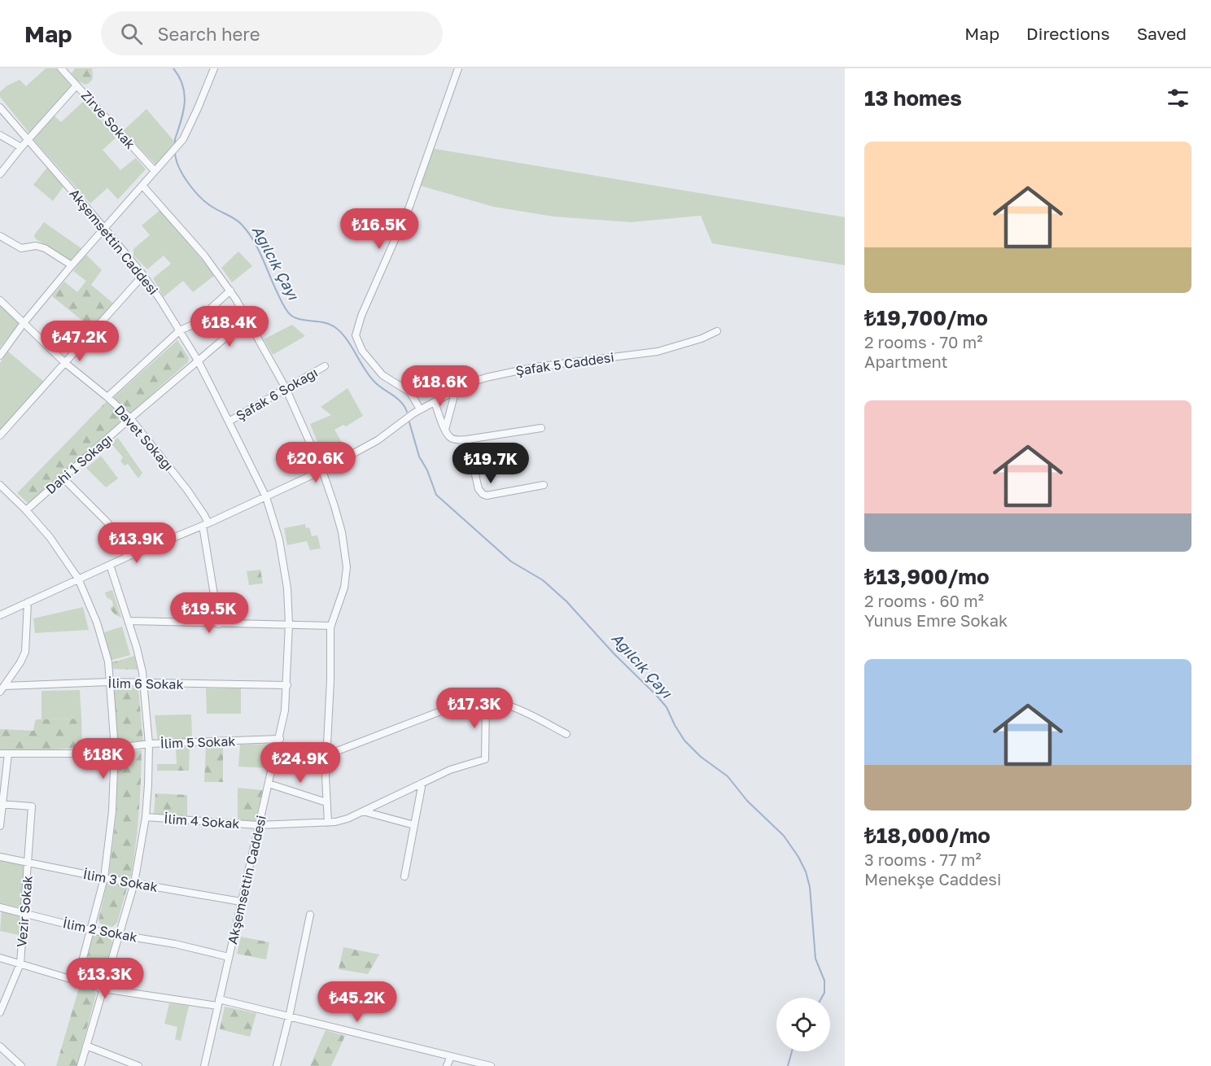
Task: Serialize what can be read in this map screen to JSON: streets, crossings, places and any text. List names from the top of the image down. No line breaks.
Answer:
{"streets":{"street":["Zirve Sokak","Akşemsettin Caddesi","Şafak 5 Caddesi","Şafak 6 Sokağı","Davet Sokağı","Dahi 1 Sokağı","İlim 6 Sokak","İlim 5 Sokak","İlim 4 Sokak","İlim 3 Sokak","Vezir Sokak","İlim 2 Sokak"]},"crossings":[["Akşemsettin Caddesi","Şafak 5 Caddesi"],["Akşemsettin Caddesi","Şafak 6 Sokağı"],["Akşemsettin Caddesi","Dahi 1 Sokağı"],["Akşemsettin Caddesi","İlim 6 Sokak"],["Akşemsettin Caddesi","İlim 5 Sokak"],["Akşemsettin Caddesi","İlim 4 Sokak"],["Akşemsettin Caddesi","İlim 3 Sokak"],["Akşemsettin Caddesi","İlim 2 Sokak"],["Şafak 5 Caddesi","Davet Sokağı"],["Davet Sokağı","Dahi 1 Sokağı"],["İlim 3 Sokak","Vezir Sokak"],["Vezir Sokak","İlim 2 Sokak"]],"water":["Ağılcık Çayı"],"page":{"header":"Map","search":"Search here","nav":["Map","Directions","Saved"],"heading":"13 homes","list":[{"name":"₺19,700/mo","note":"2 rooms · 70 m² · Apartment"},{"name":"₺13,900/mo","note":"2 rooms · 60 m² · Yunus Emre Sokak"},{"name":"₺18,000/mo","note":"3 rooms · 77 m² · Menekşe Caddesi"}],"price":["₺16.5K","₺18.4K","₺47.2K","₺18.6K","₺20.6K","₺19.7K","₺13.9K","₺19.5K","₺17.3K","₺18K","₺24.9K","₺13.3K","₺45.2K"]}}
